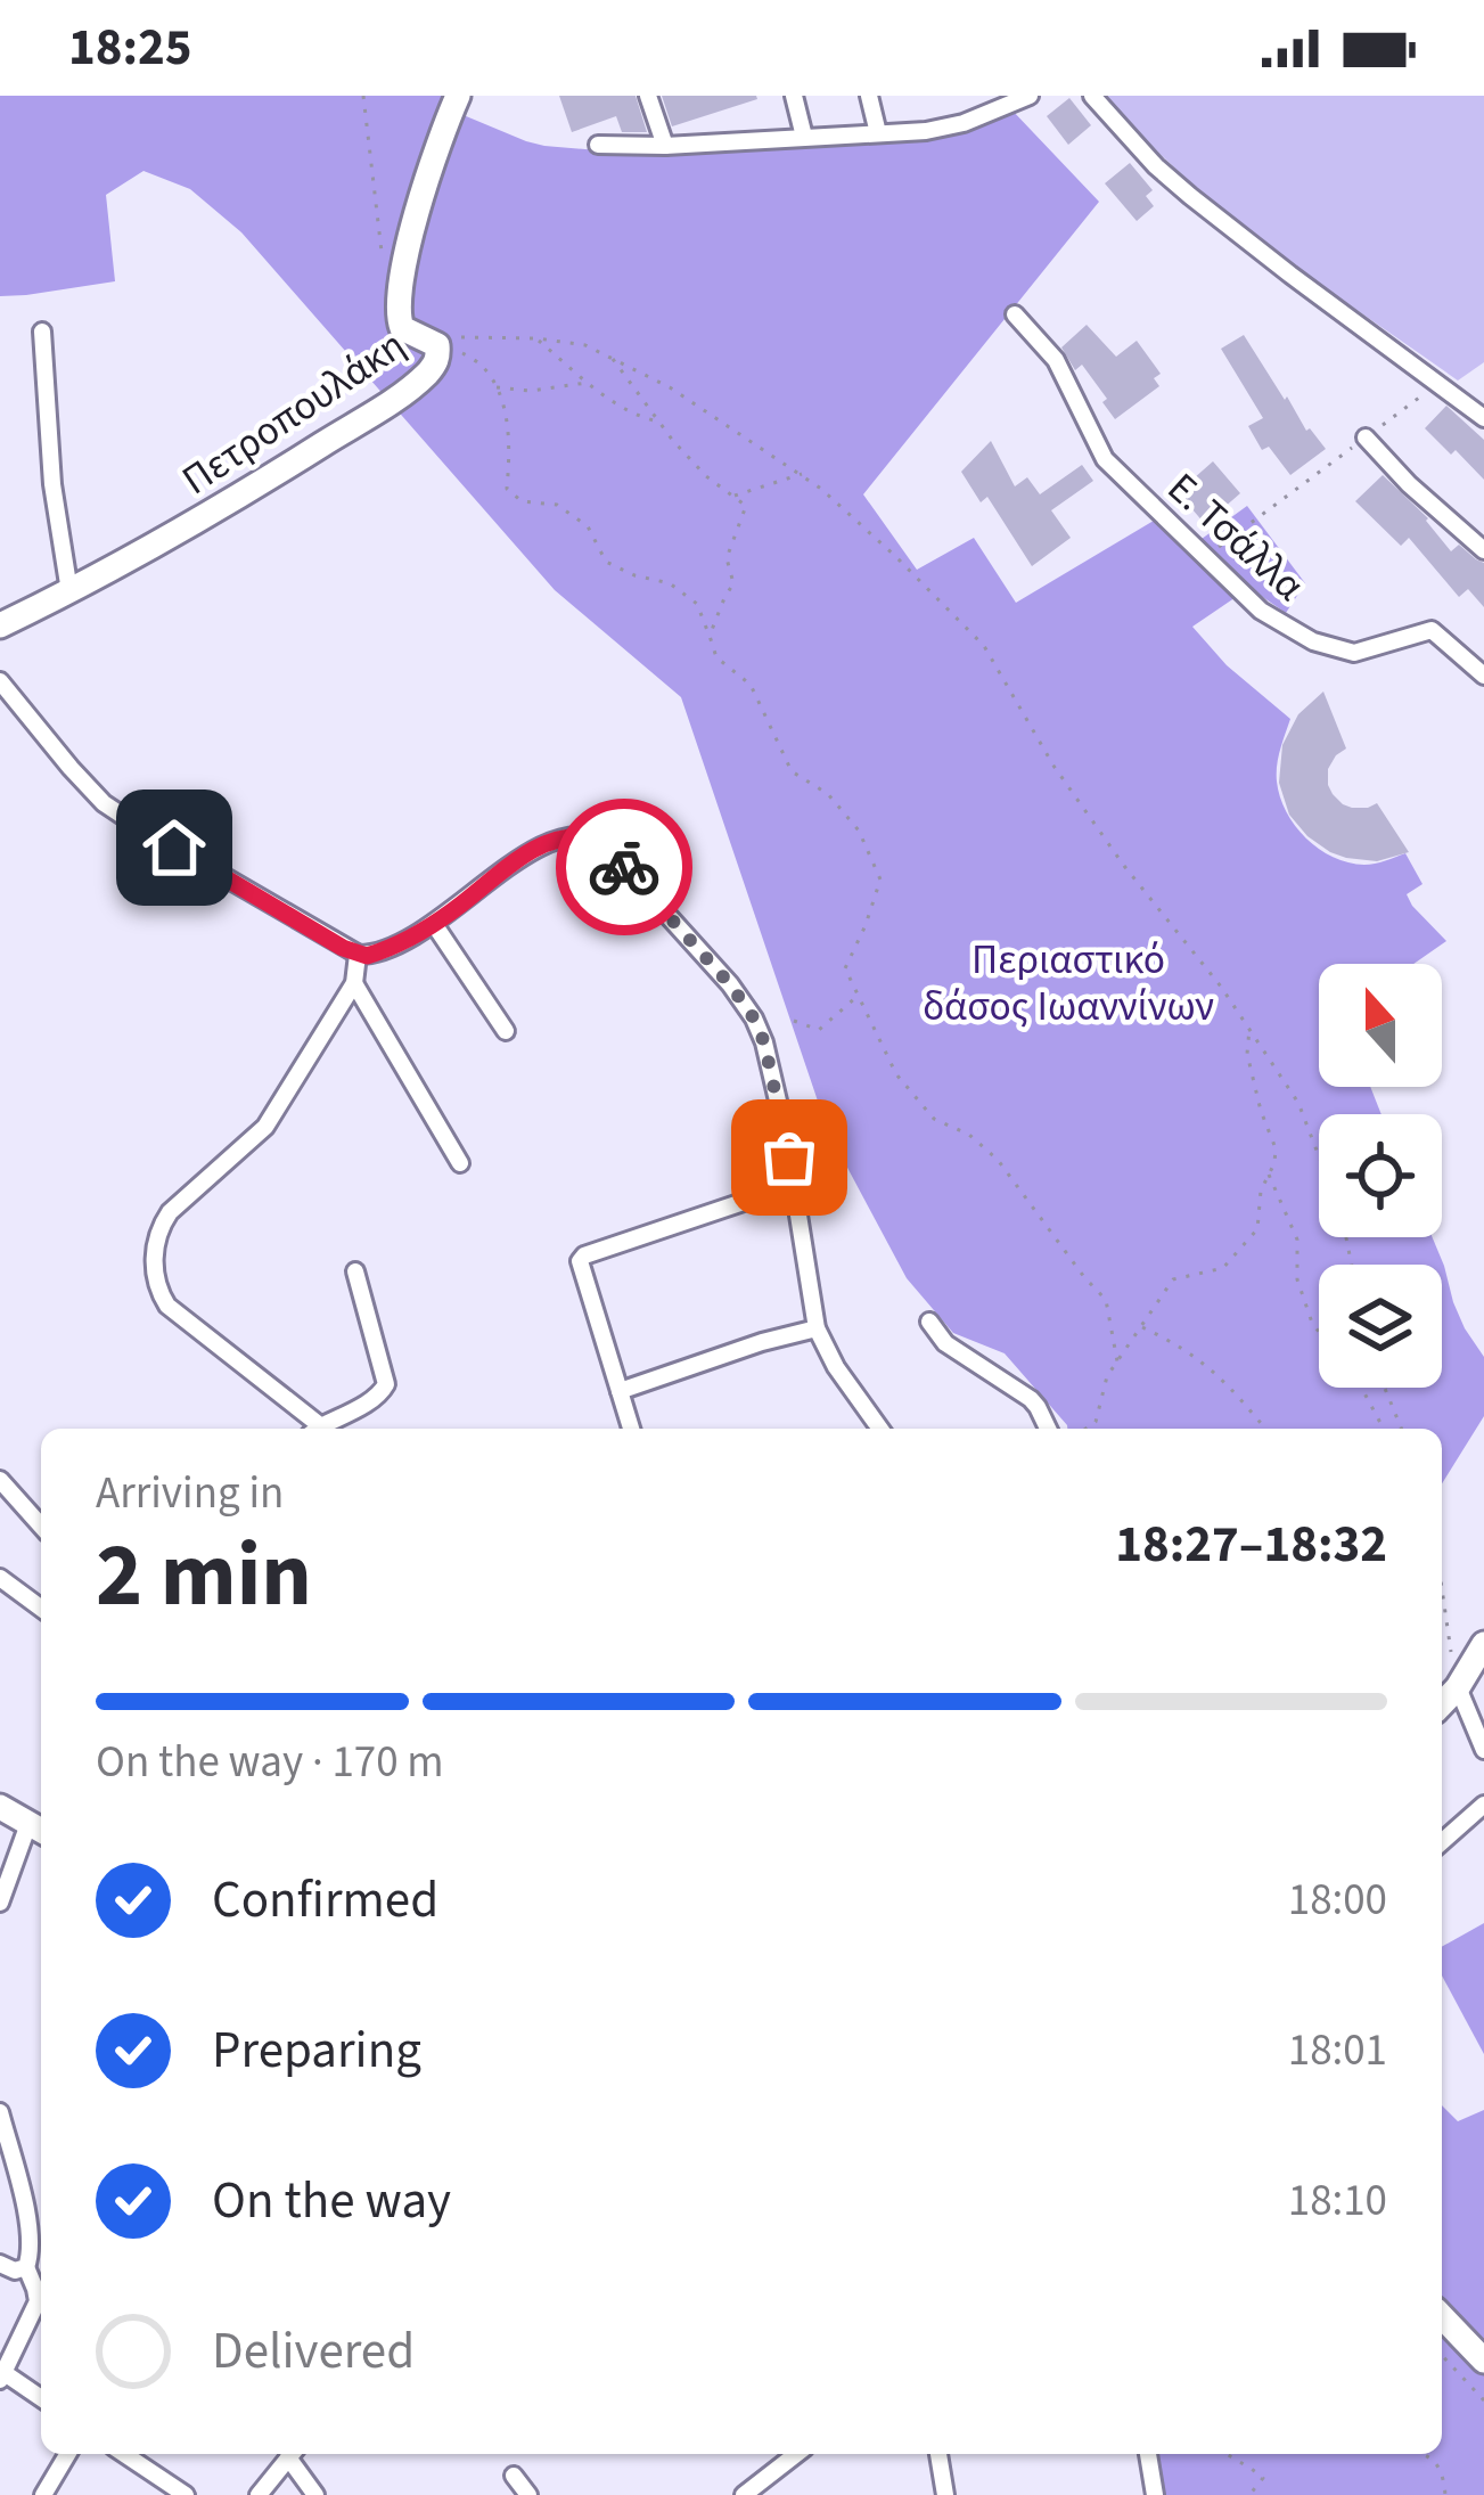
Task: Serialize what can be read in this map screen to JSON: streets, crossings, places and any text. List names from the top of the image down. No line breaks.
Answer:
{"streets":{"street":["Πετροπουλάκη","Ε. Τσάλλα"]},"parks":["Περιαστικό δάσος Ιωαννίνων"],"north":"top","page":{"status":"18:25","heading":["2 min","Arriving in","18:27–18:32"],"bar":"On the way · 170 m","list":[["Confirmed","18:00"],["Preparing","18:01"],["On the way","18:10"],"Delivered"]}}
